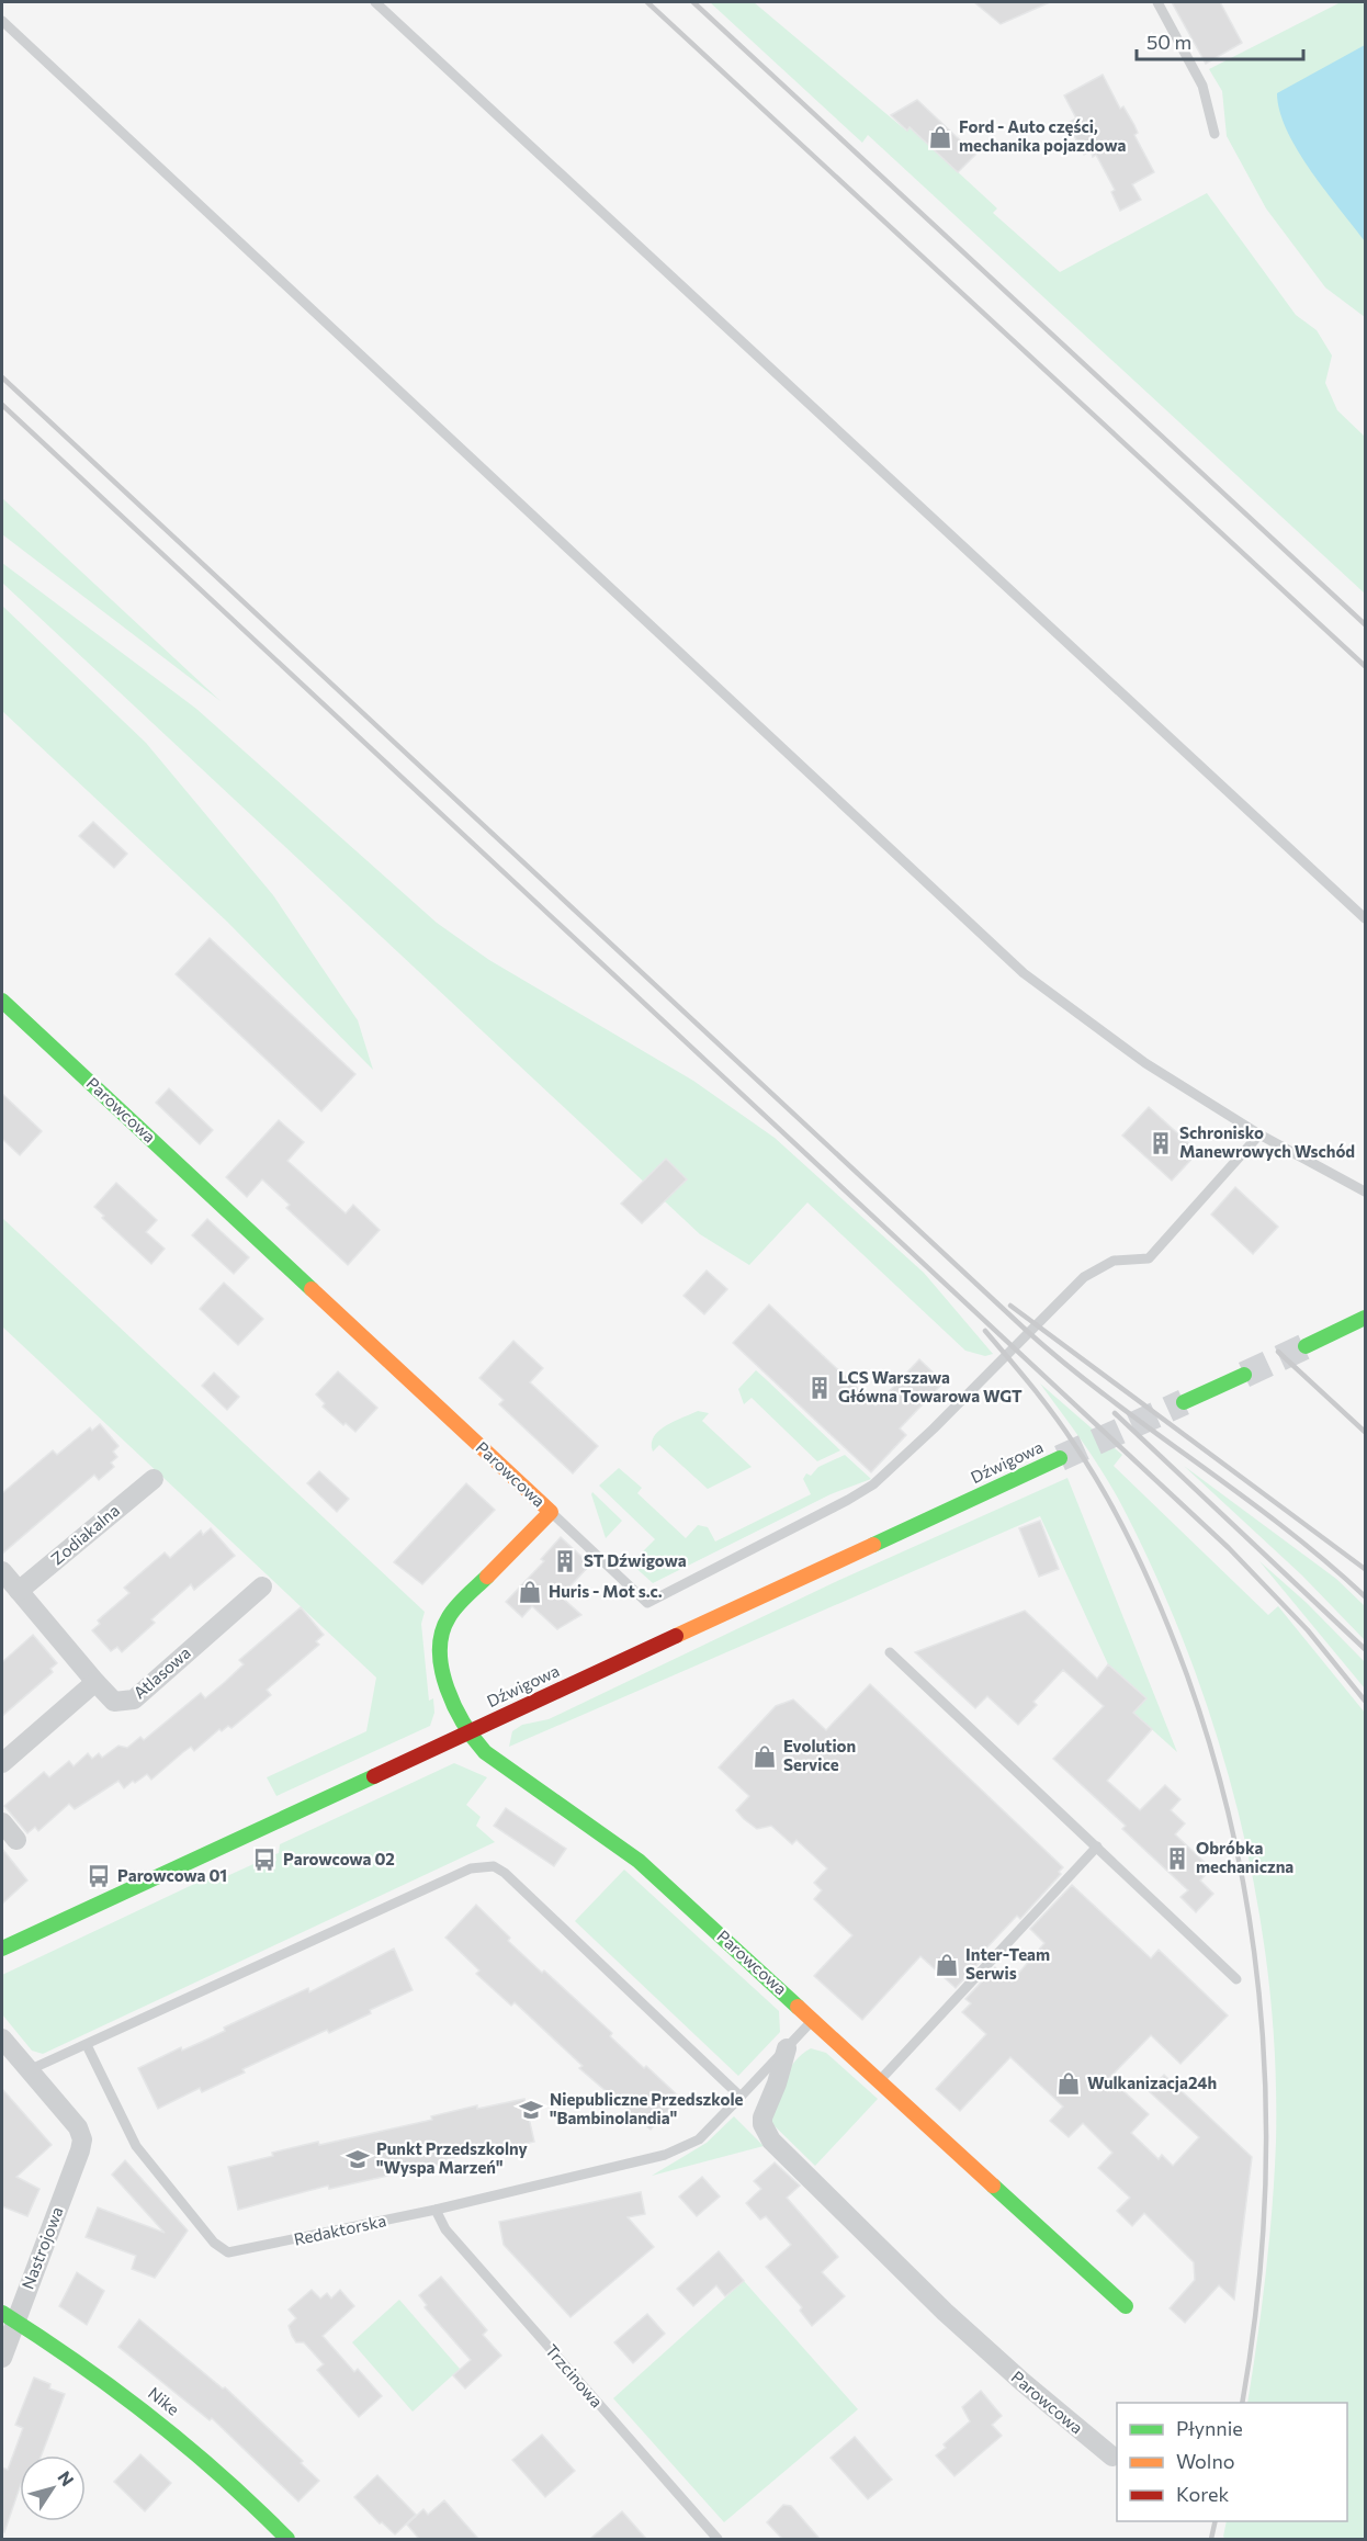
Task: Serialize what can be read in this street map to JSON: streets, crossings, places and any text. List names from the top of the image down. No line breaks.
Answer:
{"streets":{"street":["Parowcowa","Dźwigowa","Zodiakalna","Atlasowa","Nastrojowa","Nike"],"lane":["Redaktorska","Trzcinowa"]},"crossings":[["Parowcowa","Dźwigowa"],["Parowcowa","Redaktorska"],["Redaktorska","Trzcinowa"],["Nastrojowa","Nike"]],"places":{"shop":["Ford - Auto części, mechanika pojazdowa","Huris - Mot s.c.","Evolution Service","Inter-Team Serwis","Wulkanizacja24h"],"building":["Schronisko Manewrowych Wschód","LCS Warszawa Główna Towarowa WGT","ST Dźwigowa","Obróbka mechaniczna"],"bus stop":["Parowcowa 02","Parowcowa 01"],"school or university":["Niepubliczne Przedszkole \"Bambinolandia\"","Punkt Przedszkolny \"Wyspa Marzeń\""]},"legend":["Płynnie","Wolno","Korek"],"scale_bar":"50 m","north":"top right"}
